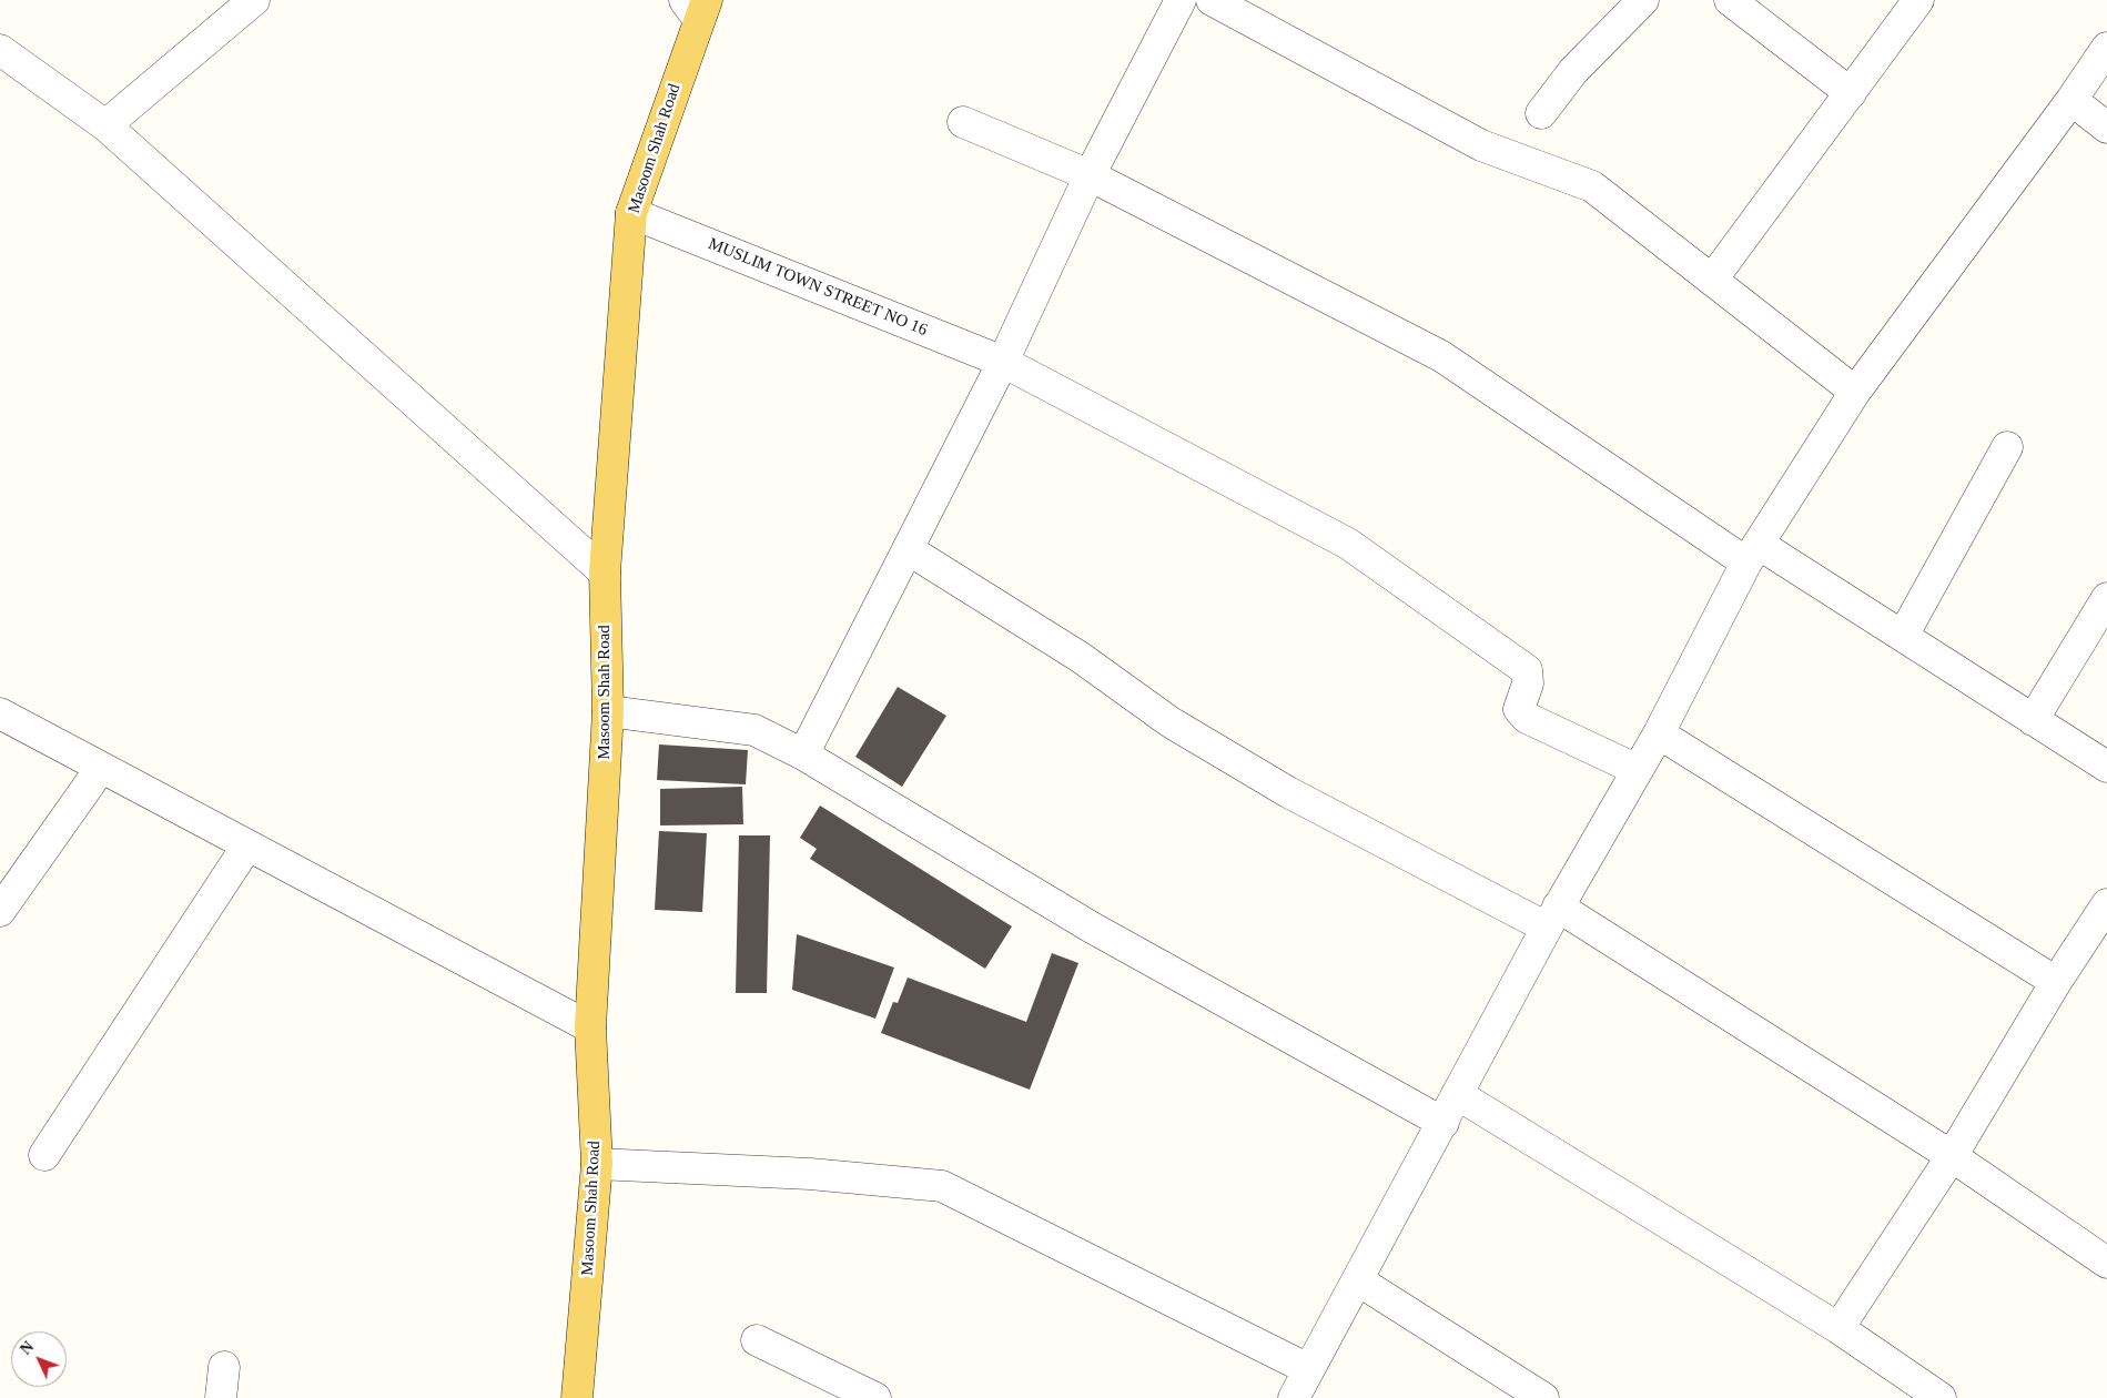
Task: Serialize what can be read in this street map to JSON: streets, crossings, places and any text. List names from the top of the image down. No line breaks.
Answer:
{"streets":{"main road":["Masoom Shah Road"],"street":["MUSLIM TOWN STREET NO 16"]},"crossings":[["Masoom Shah Road","MUSLIM TOWN STREET NO 16"]],"north":"top left"}
